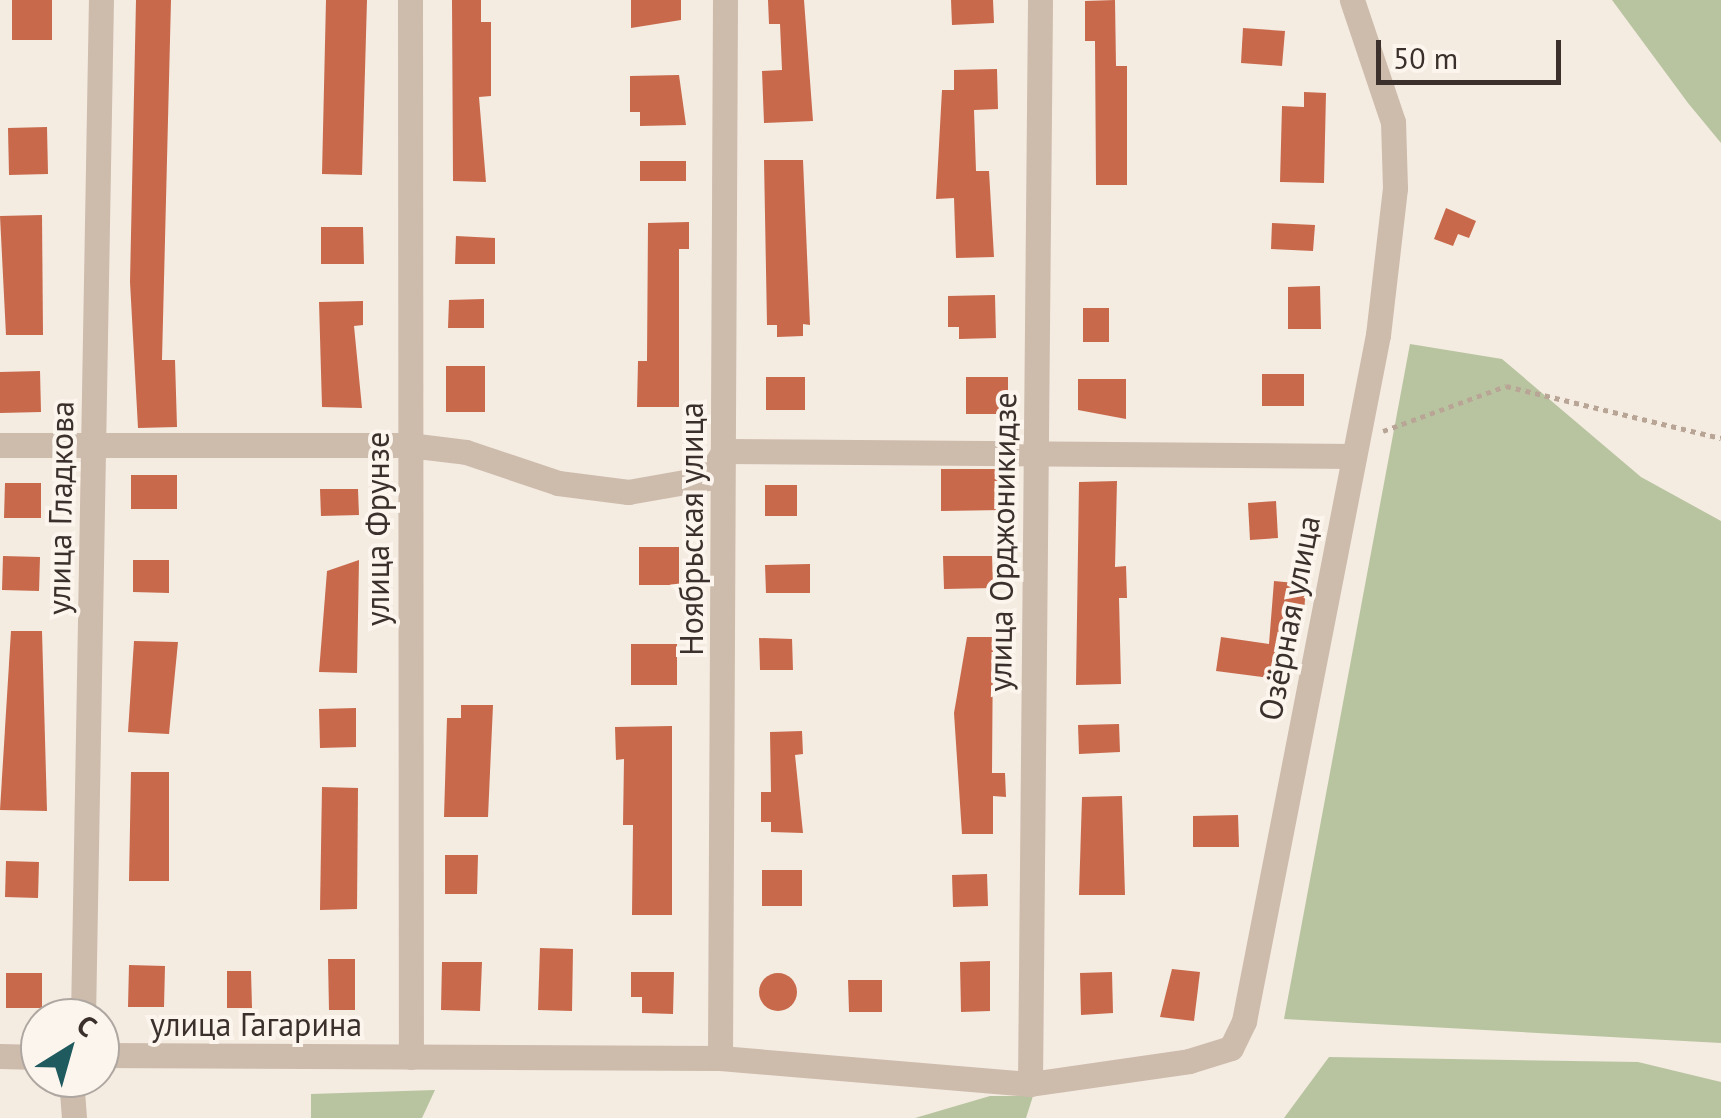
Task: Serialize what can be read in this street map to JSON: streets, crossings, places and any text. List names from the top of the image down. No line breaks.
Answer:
{"streets":{"street":["улица Гладкова","улица Фрунзе","Ноябрьская улица","улица Орджоникидзе","Озёрная улица","улица Гагарина"]},"crossings":[["улица Фрунзе","улица Гагарина"],["Ноябрьская улица","улица Гагарина"],["улица Орджоникидзе","Озёрная улица"],["улица Орджоникидзе","улица Гагарина"],["Озёрная улица","улица Гагарина"]],"scale_bar":"50 m","north":"top right"}
